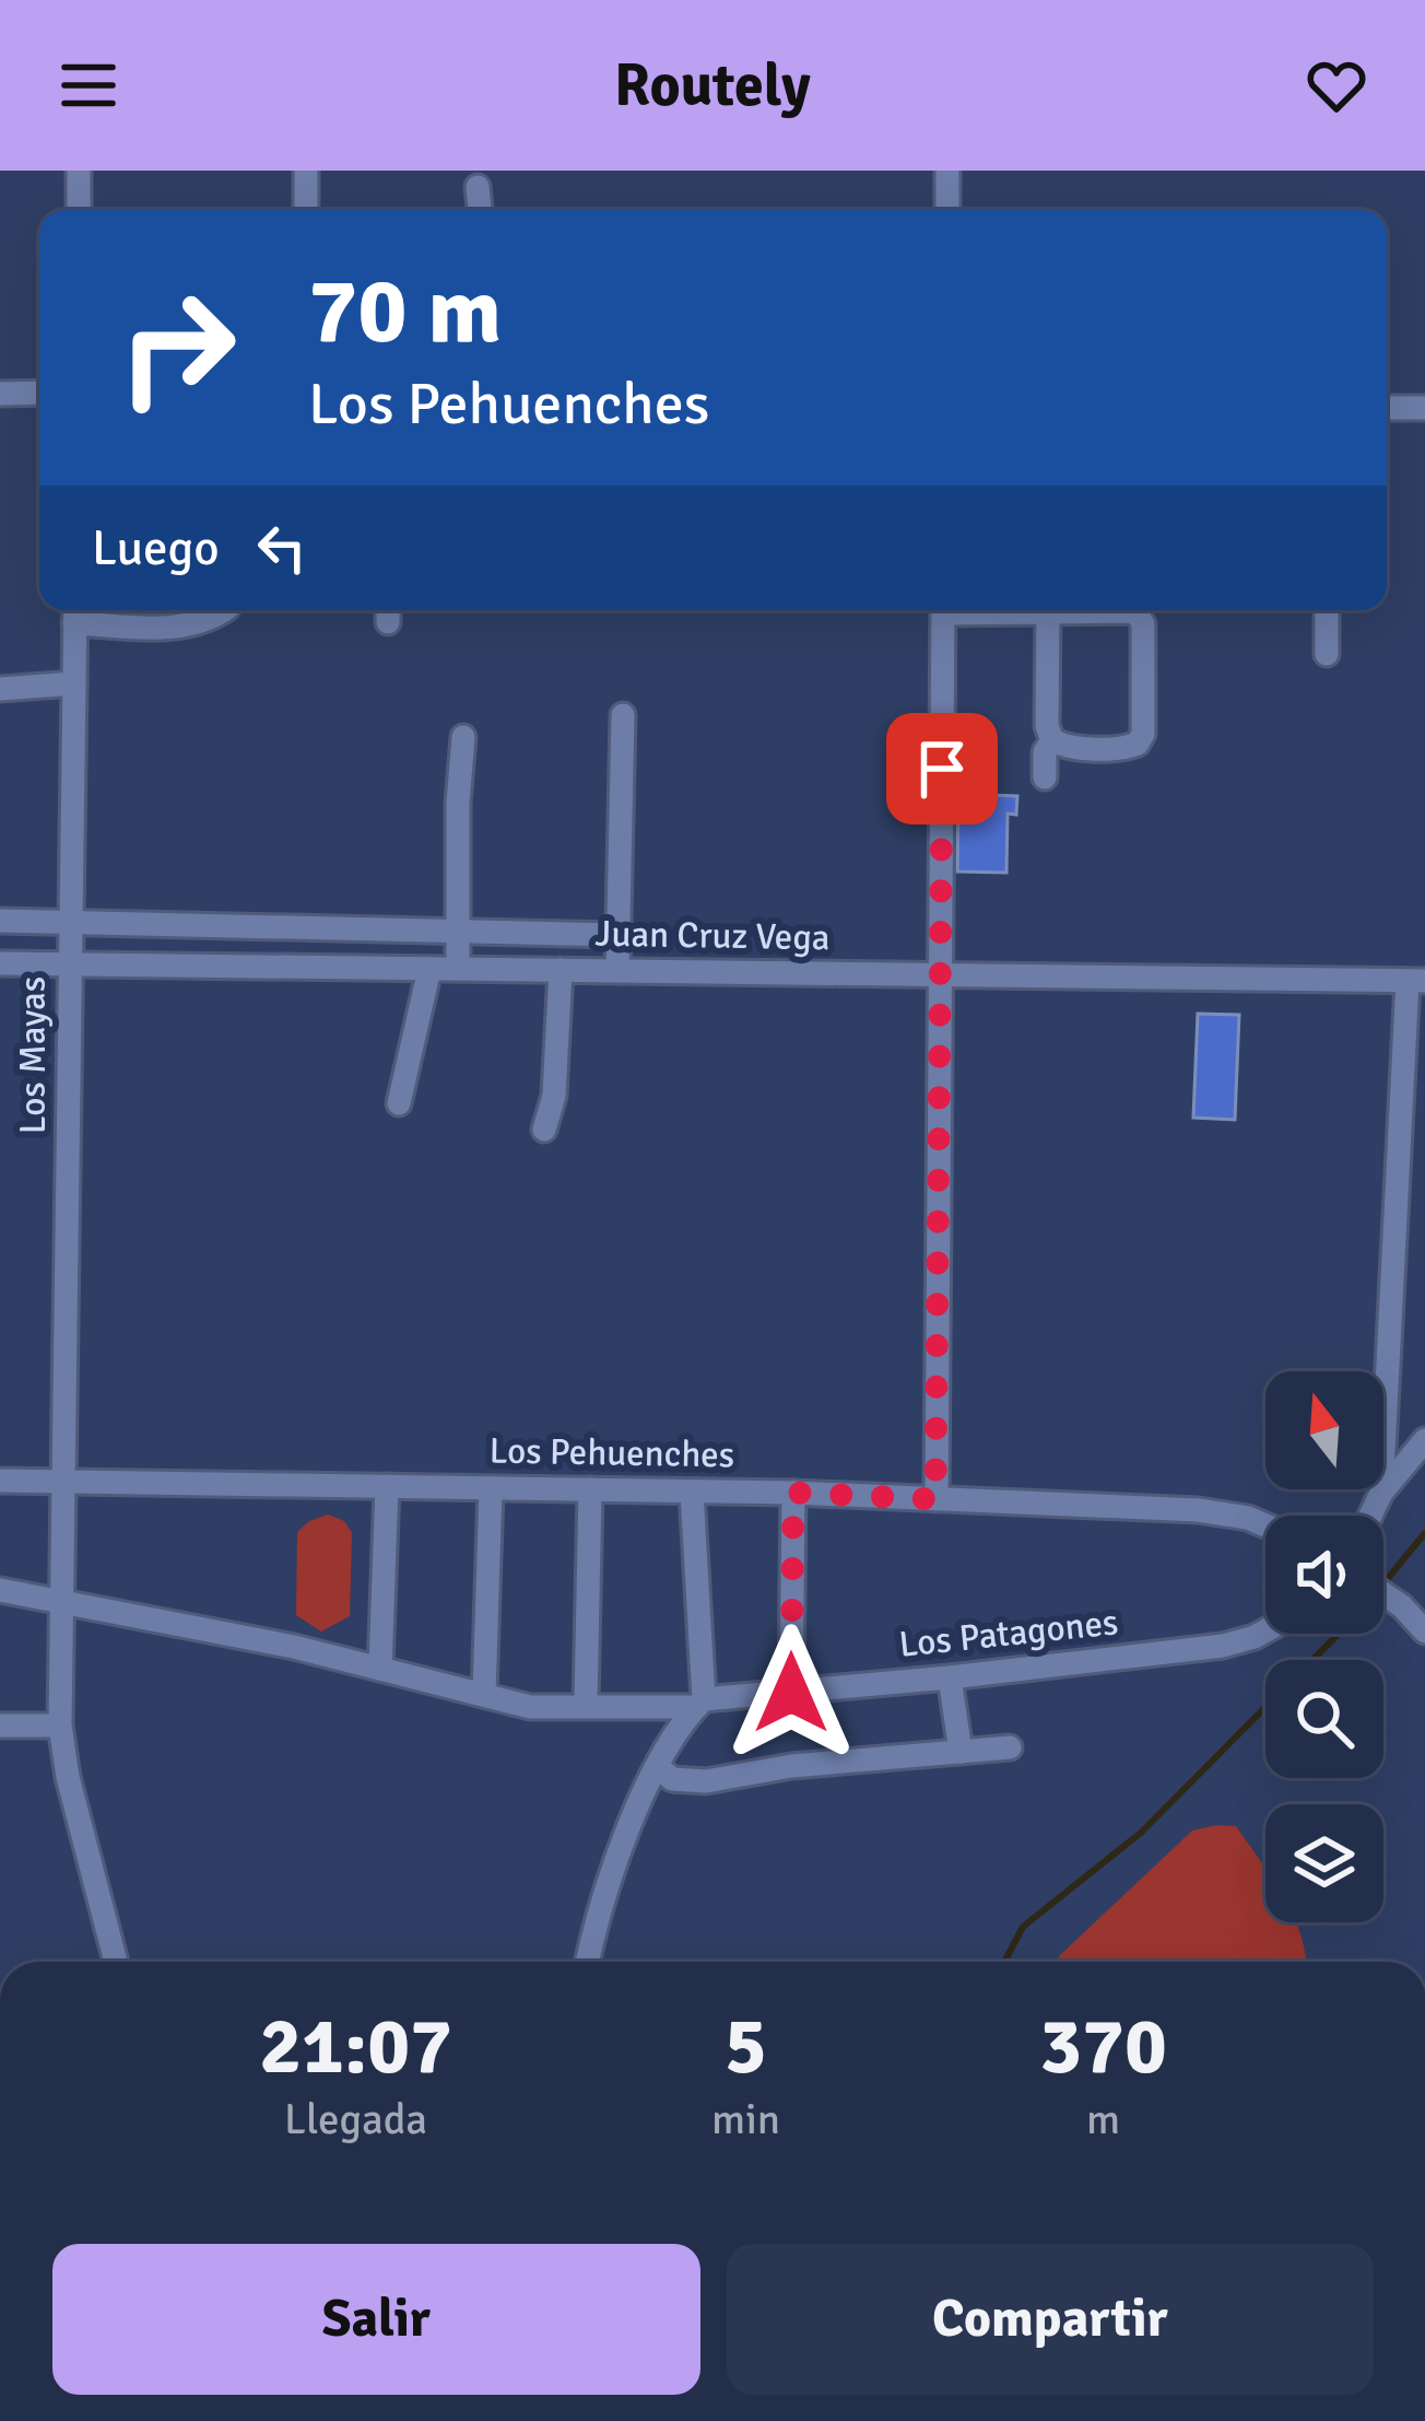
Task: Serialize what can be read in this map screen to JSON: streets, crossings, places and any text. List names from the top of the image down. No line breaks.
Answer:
{"streets":{"street":["Juan Cruz Vega","Los Mayas","Los Pehuenches","Los Patagones"]},"crossings":[["Juan Cruz Vega","Los Mayas"],["Los Mayas","Los Pehuenches"],["Los Mayas","Los Patagones"]],"north":"top","page":{"header":"Routely","turn":["70 m","Los Pehuenches"],"then":"Luego","eta":["21:07","Llegada","5","min","370","m"],"buttons":["Salir","Compartir"]}}
